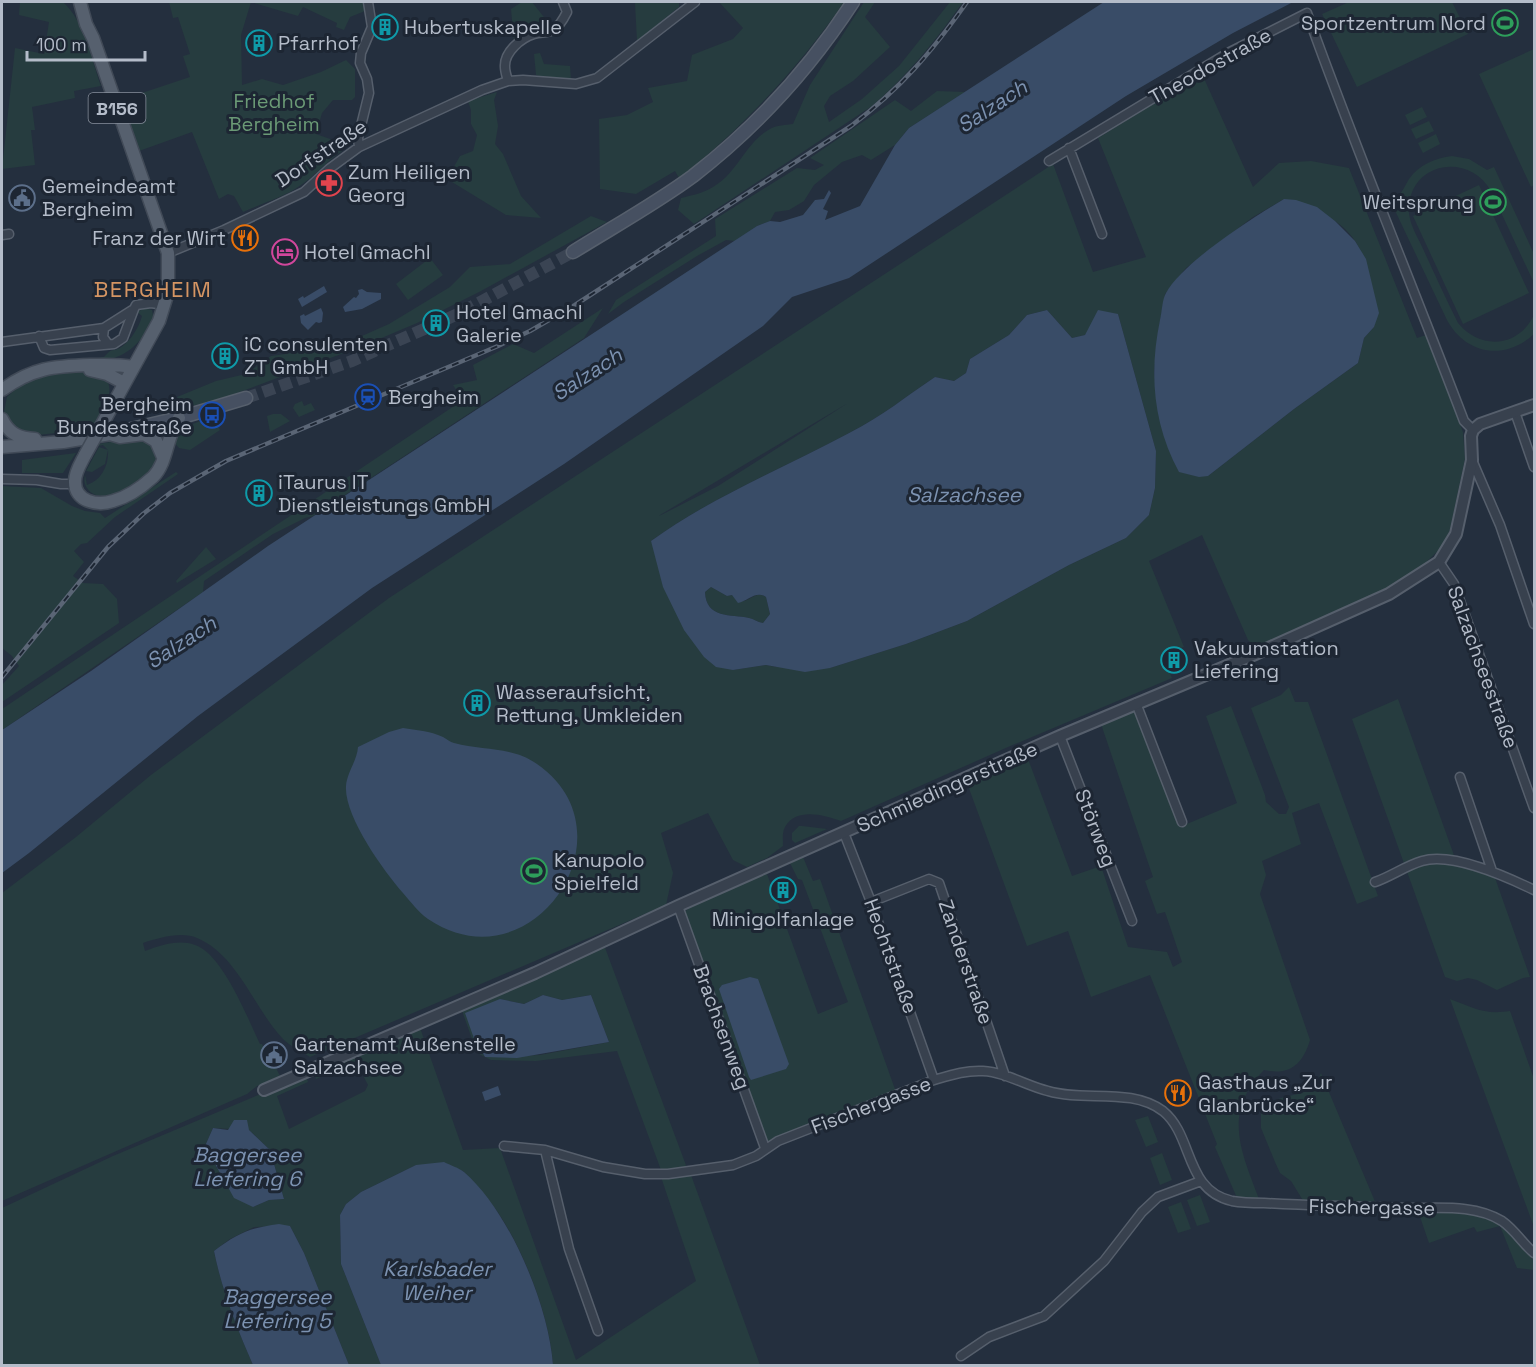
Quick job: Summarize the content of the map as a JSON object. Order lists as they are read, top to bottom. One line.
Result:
{"streets":{"main road":["B156"],"street":["Theodostraße","Dorfstraße","Salzachseestraße","Schmiedingerstraße","Störweg","Hechtstraße","Zanderstraße","Brachsenweg","Fischergasse"]},"crossings":[["Theodostraße","Schmiedingerstraße"],["B156","Dorfstraße"],["Salzachseestraße","Schmiedingerstraße"],["Schmiedingerstraße","Störweg"],["Schmiedingerstraße","Hechtstraße"],["Schmiedingerstraße","Brachsenweg"],["Hechtstraße","Zanderstraße"],["Hechtstraße","Fischergasse"],["Zanderstraße","Fischergasse"],["Brachsenweg","Fischergasse"]],"districts":["BERGHEIM"],"water":["Salzach","Salzachsee","Baggersee Liefering 6","Karlsbader Weiher","Baggersee Liefering 5"],"parks":["Friedhof Bergheim"],"places":{"sports":["Sportzentrum Nord","Weitsprung","Kanupolo Spielfeld"],"building":["Hubertuskapelle","Pfarrhof","Hotel Gmachl Galerie","iC consulenten ZT GmbH","iTaurus IT Dienstleistungs GmbH","Vakuumstation Liefering","Wasseraufsicht, Rettung, Umkleiden","Minigolfanlage"],"pharmacy":["Zum Heiligen Georg"],"public building":["Gemeindeamt Bergheim","Gartenamt Außenstelle Salzachsee"],"restaurant":["Franz der Wirt","Gasthaus „Zur Glanbrücke“"],"hotel":["Hotel Gmachl"],"station":["Bergheim"],"bus stop":["Bergheim Bundesstraße"]},"scale_bar":"100 m"}
